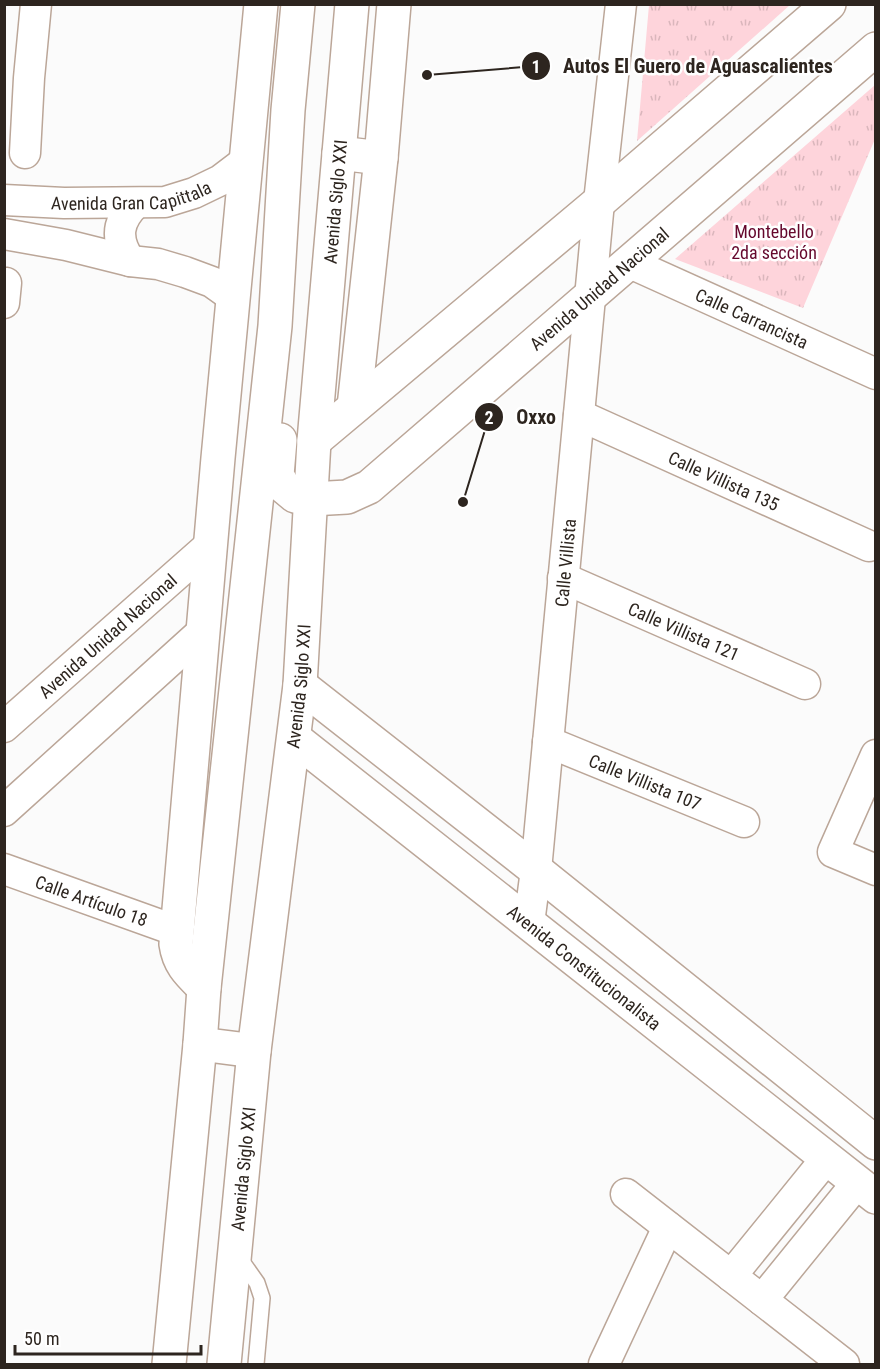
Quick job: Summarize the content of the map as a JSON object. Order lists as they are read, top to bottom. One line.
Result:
{"streets":{"main road":["Avenida Siglo XXI","Avenida Unidad Nacional","Avenida Constitucionalista"],"street":["Avenida Gran Capittala","Calle Carrancista","Calle Villista 135","Calle Villista","Calle Villista 121","Calle Villista 107","Calle Artículo 18"]},"crossings":[["Avenida Siglo XXI","Avenida Unidad Nacional"],["Avenida Siglo XXI","Avenida Constitucionalista"],["Avenida Unidad Nacional","Calle Carrancista"],["Avenida Unidad Nacional","Calle Villista"],["Calle Villista 135","Calle Villista"],["Calle Villista","Calle Villista 121"],["Calle Villista","Calle Villista 107"],["Calle Villista","Avenida Constitucionalista"]],"parks":["Montebello 2da sección"],"places":["Autos El Guero de Aguascalientes","Oxxo"],"scale_bar":"50 m"}
